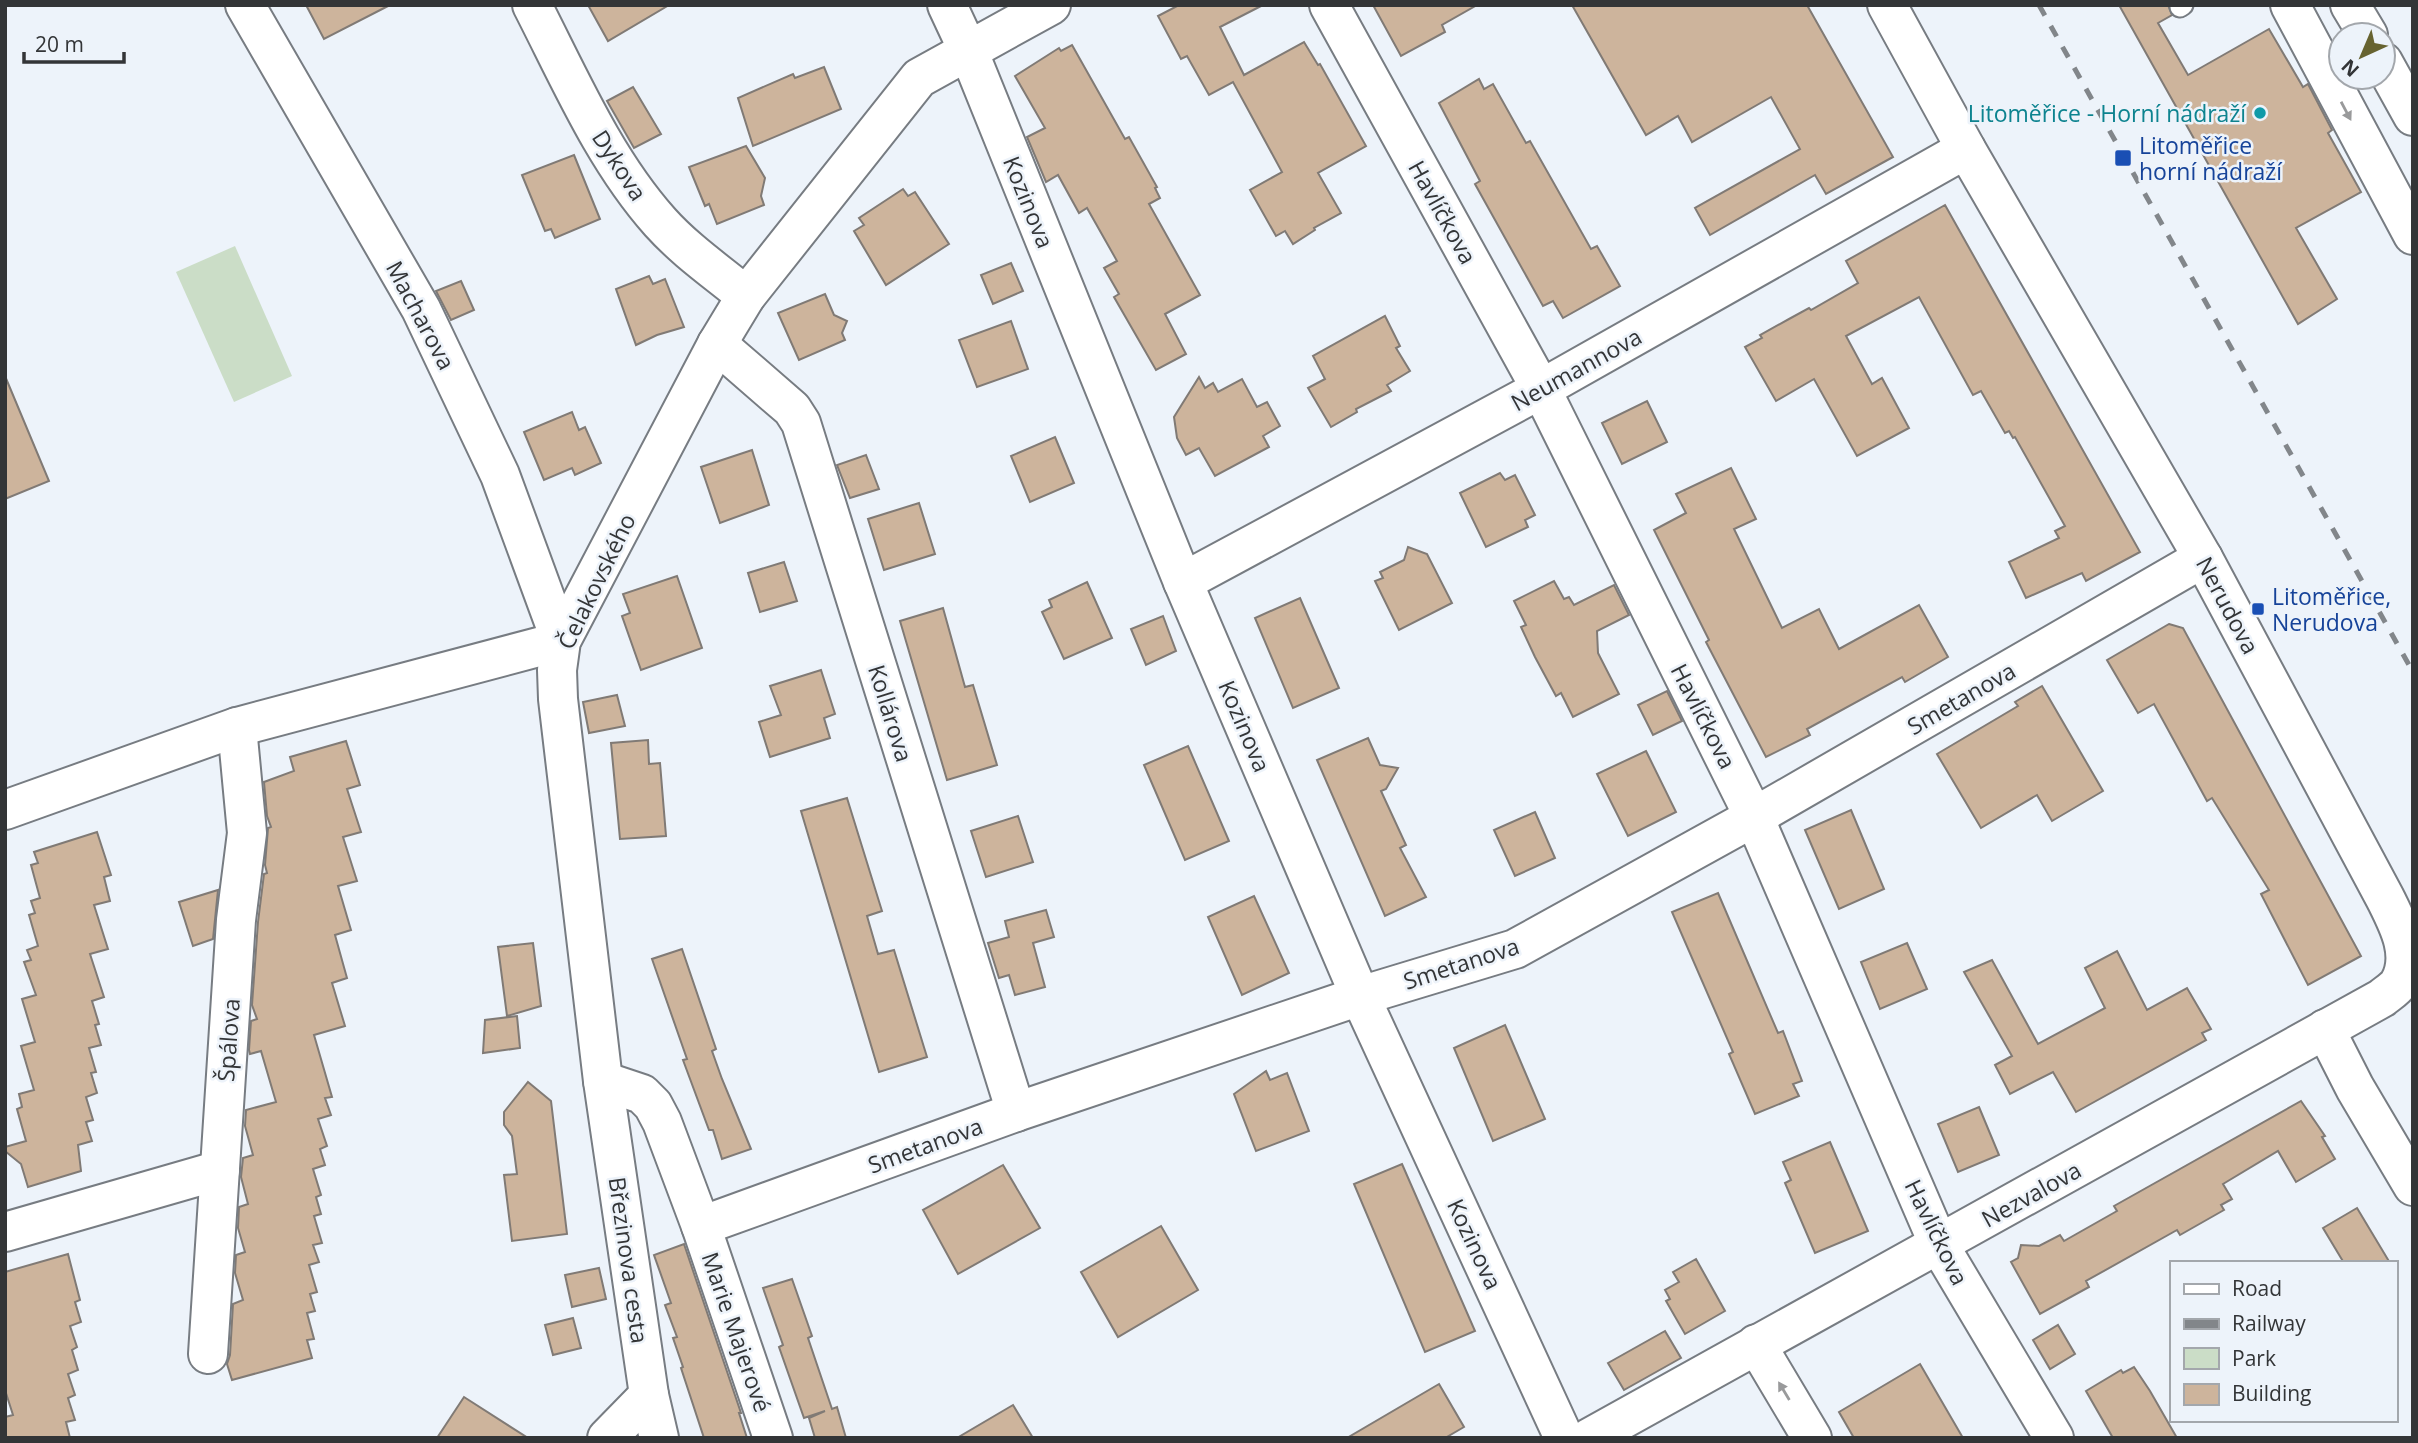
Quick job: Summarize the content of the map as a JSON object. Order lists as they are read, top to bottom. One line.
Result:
{"streets":{"street":["Dykova","Kozinova","Havlíčkova","Macharova","Neumannova","Čelakovského","Nerudova","Smetanova","Kollárova","Špálova","Nezvalova","Březinova cesta","Marie Majerové"]},"crossings":[["Dykova","Čelakovského"],["Kozinova","Neumannova"],["Kozinova","Čelakovského"],["Kozinova","Smetanova"],["Havlíčkova","Neumannova"],["Havlíčkova","Smetanova"],["Havlíčkova","Nezvalova"],["Macharova","Čelakovského"],["Neumannova","Nerudova"],["Čelakovského","Kollárova"],["Čelakovského","Březinova cesta"],["Nerudova","Smetanova"],["Nerudova","Nezvalova"],["Smetanova","Kollárova"],["Smetanova","Marie Majerové"]],"places":{"other":["Litoměřice - Horní nádraží"],"transit":["Litoměřice horní nádraží","Litoměřice, Nerudova"]},"legend":["Road","Railway","Park","Building"],"scale_bar":"20 m","north":"bottom left"}
